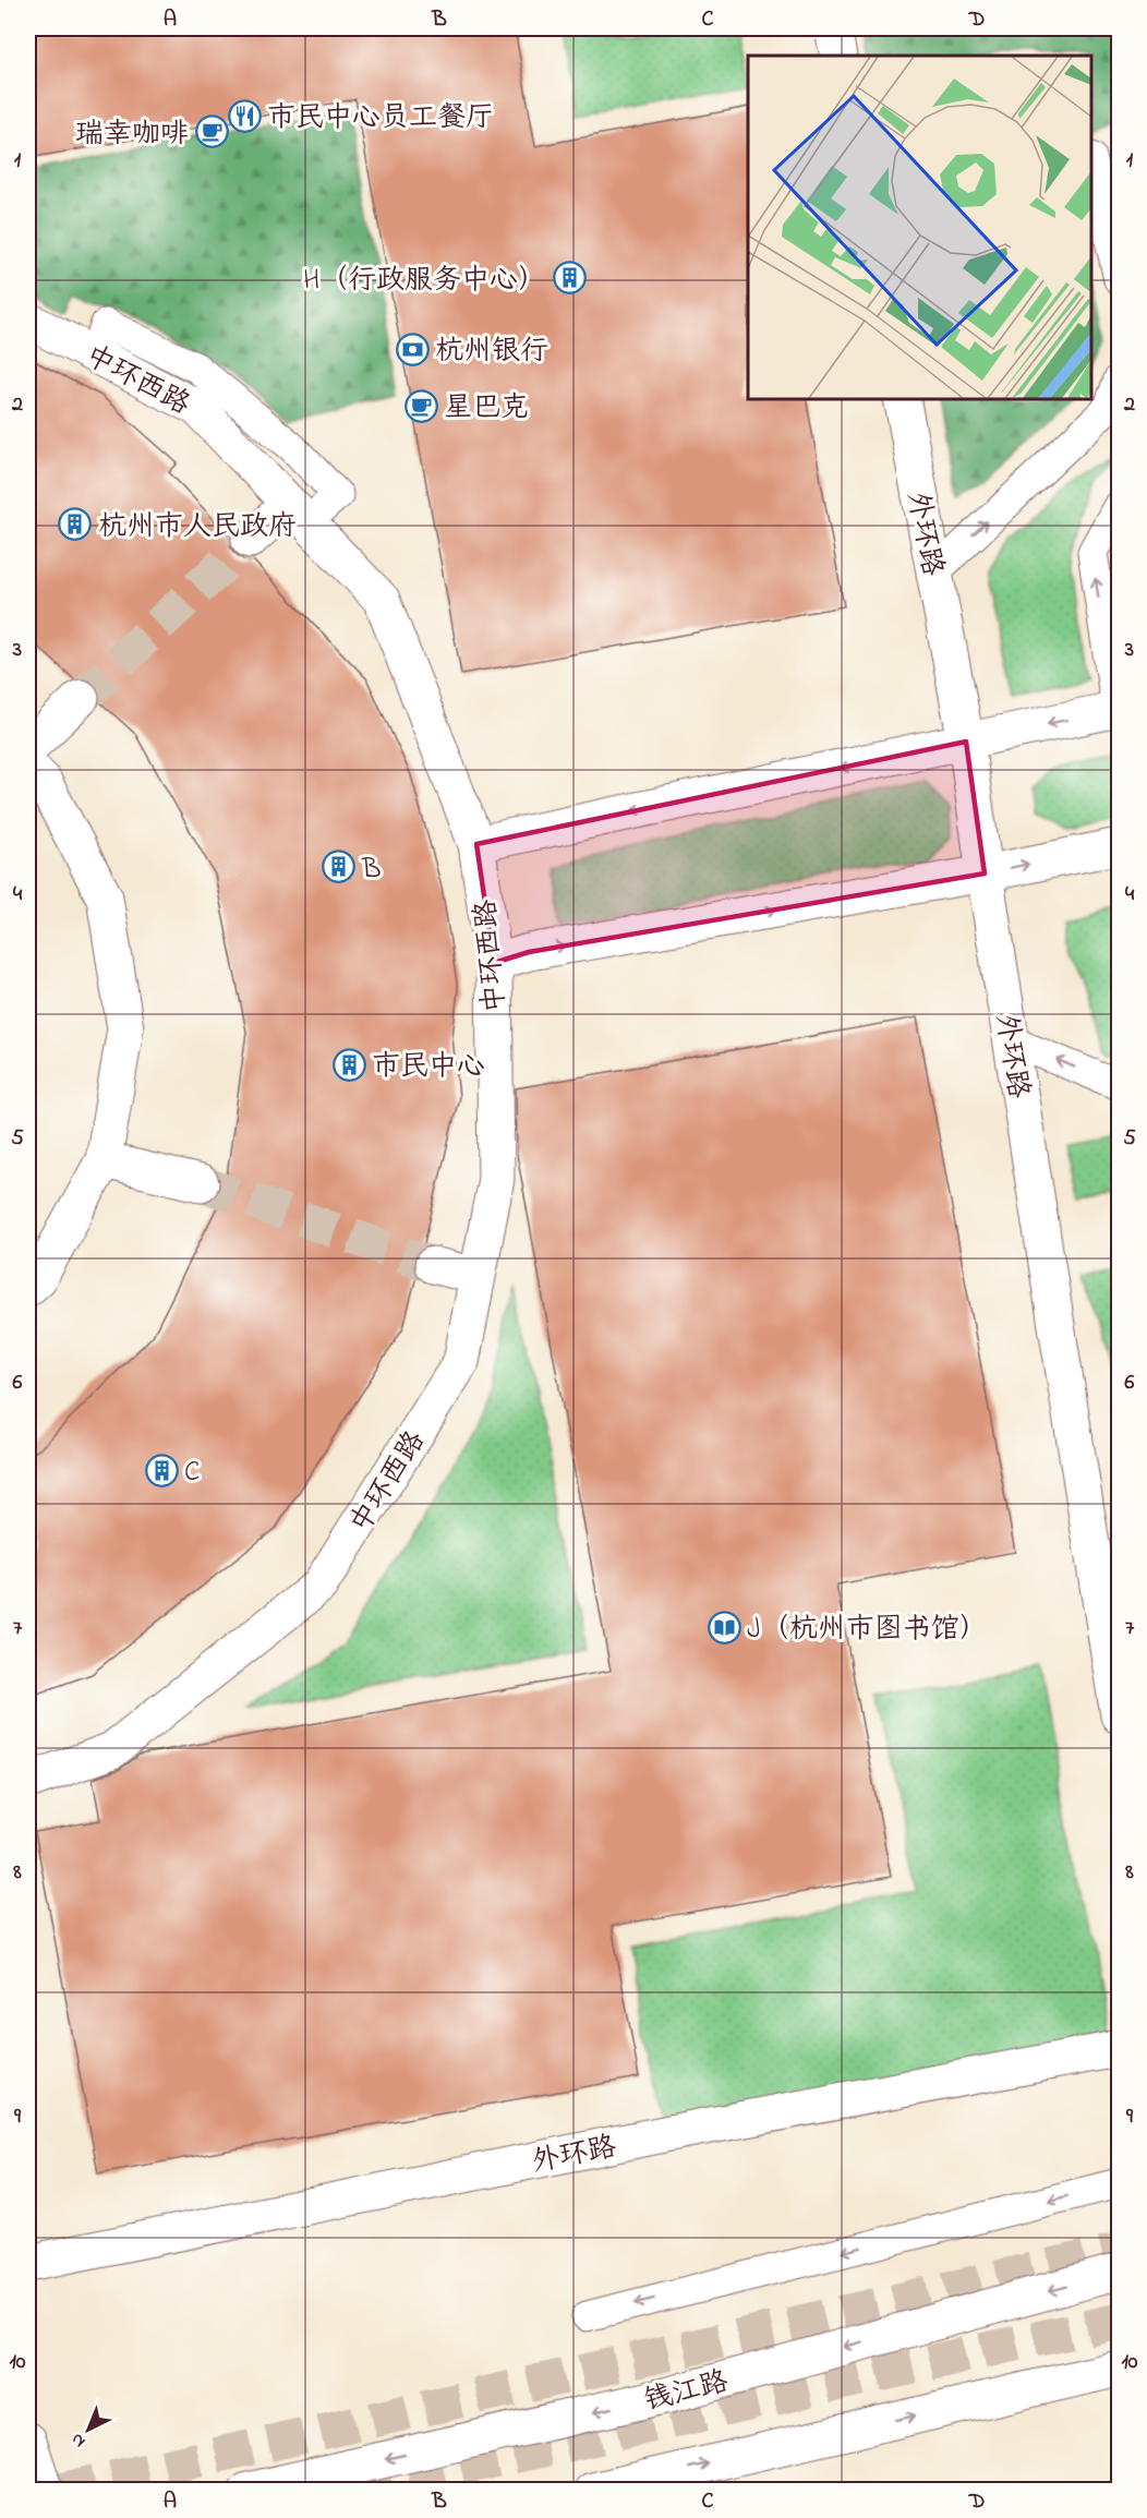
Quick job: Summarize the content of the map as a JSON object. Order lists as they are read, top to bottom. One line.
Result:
{"streets":{"street":["中环西路","外环路","钱江路"]},"places":{"restaurant":["市民中心员工餐厅"],"cafe":["瑞幸咖啡","星巴克"],"building":["H（行政服务中心）","杭州市人民政府","B","市民中心","C"],"bank":["杭州银行"],"library":["J（杭州市图书馆）"]},"north":"bottom left","grid":{"columns":["A","B","C","D"],"rows":["1","2","3","4","5","6","7","8","9","10"]}}
